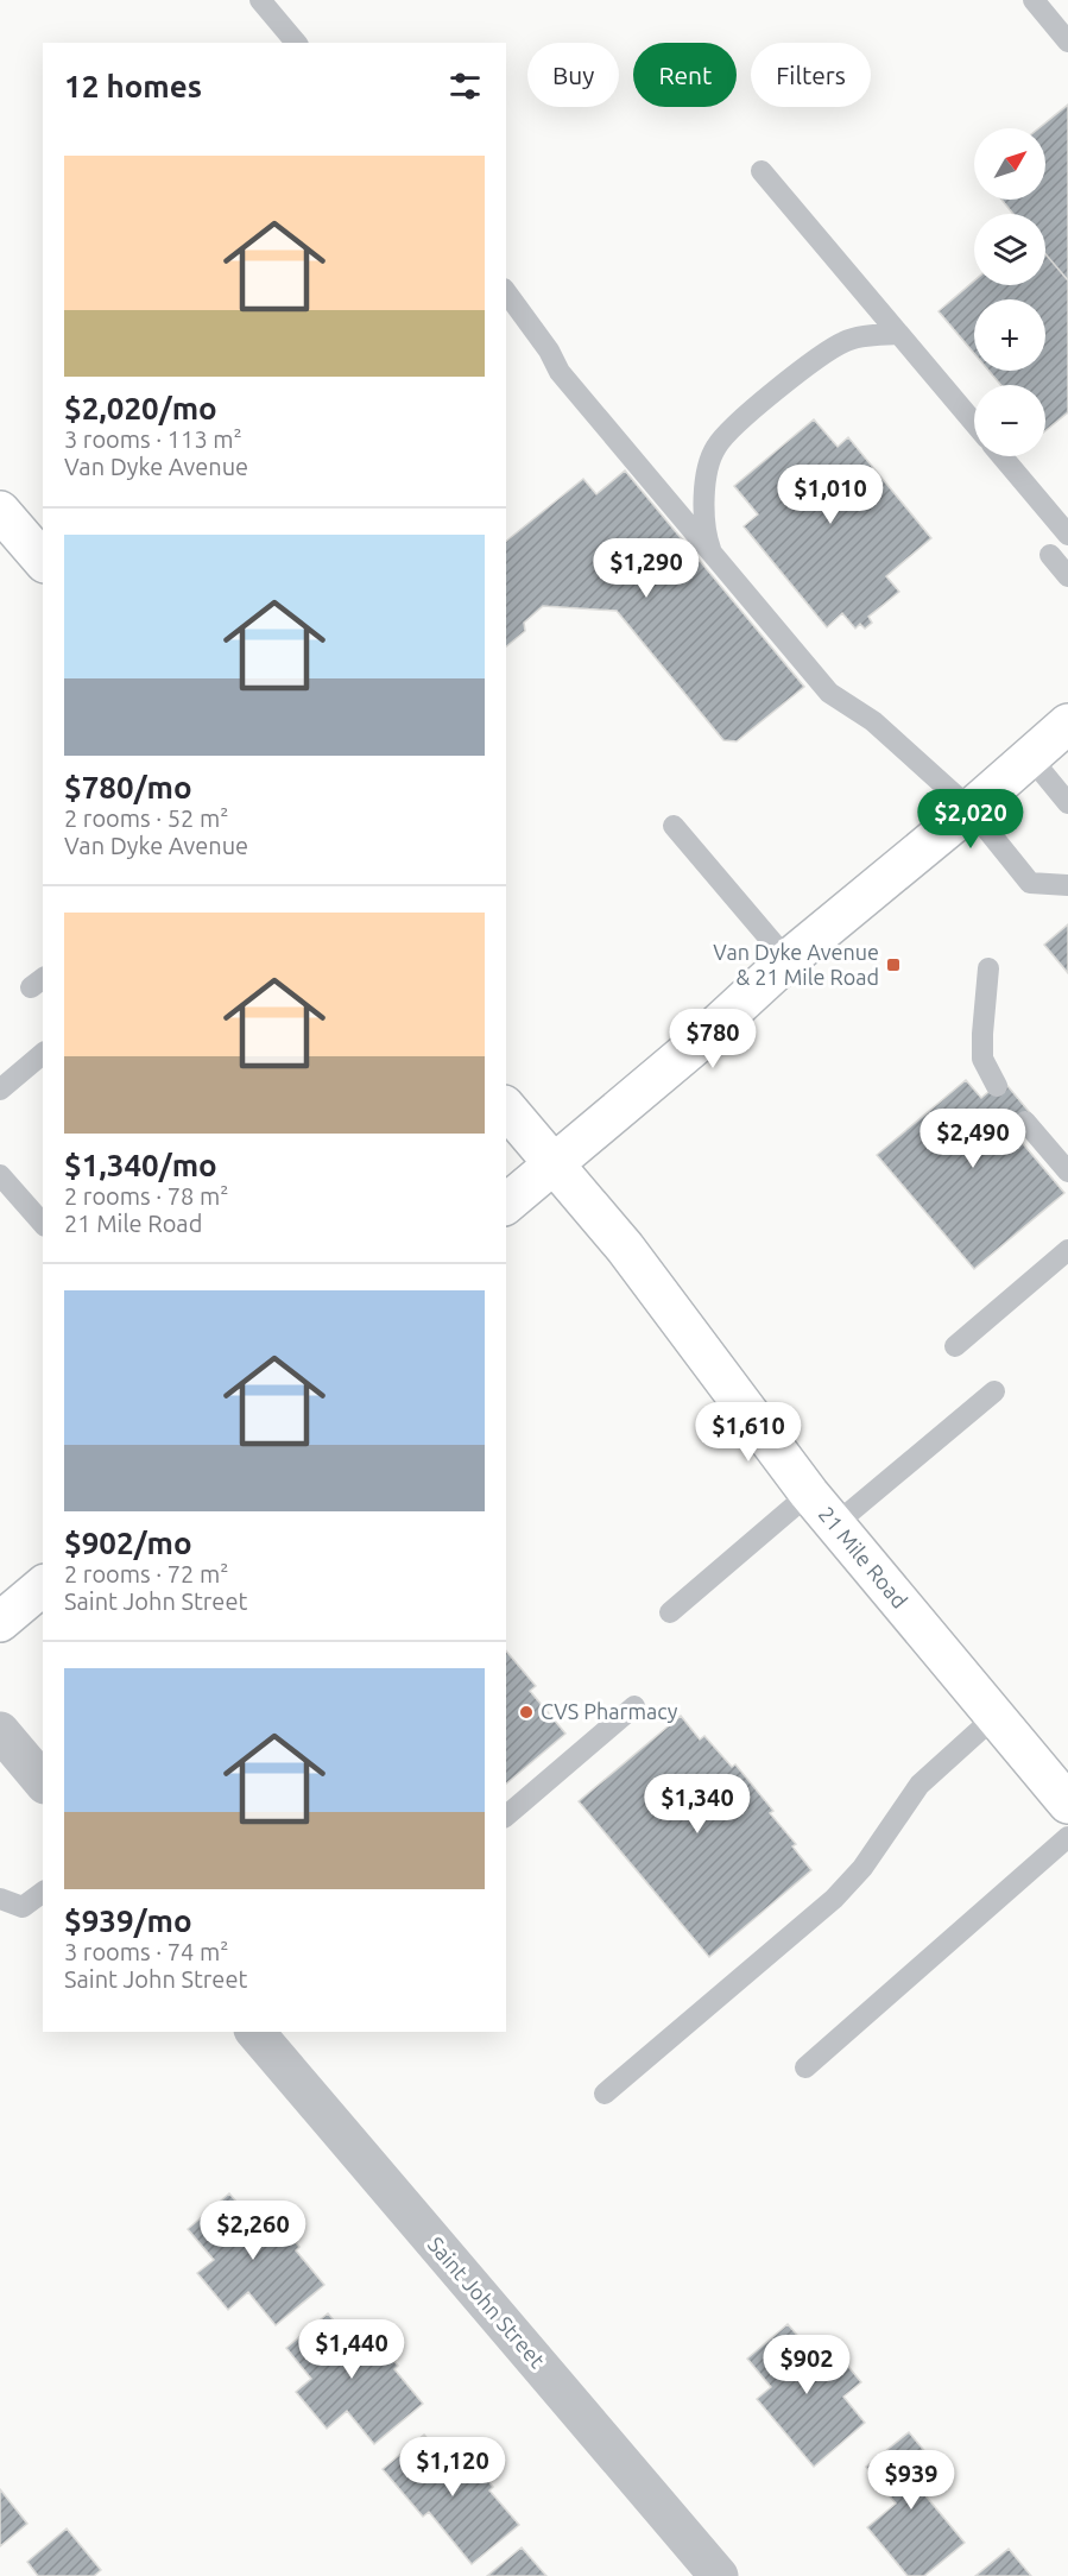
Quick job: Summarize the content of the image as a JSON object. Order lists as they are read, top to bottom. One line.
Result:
{"streets":{"street":["21 Mile Road","Saint John Street"]},"places":{"transit":["Van Dyke Avenue & 21 Mile Road"],"other":["CVS Pharmacy"]},"north":"top right","page":{"chip":["Buy","Rent","Filters"],"heading":"12 homes","map_buttons":["+","−"],"list":[{"name":"$2,020/mo","note":"3 rooms · 113 m² · Van Dyke Avenue"},{"name":"$780/mo","note":"2 rooms · 52 m² · Van Dyke Avenue"},{"name":"$1,340/mo","note":"2 rooms · 78 m² · 21 Mile Road"},{"name":"$902/mo","note":"2 rooms · 72 m² · Saint John Street"},{"name":"$939/mo","note":"3 rooms · 74 m² · Saint John Street"}],"price":["$1,010","$1,290","$2,020","$780","$2,490","$1,610","$1,340","$2,260","$1,440","$902","$1,120","$939"]}}
